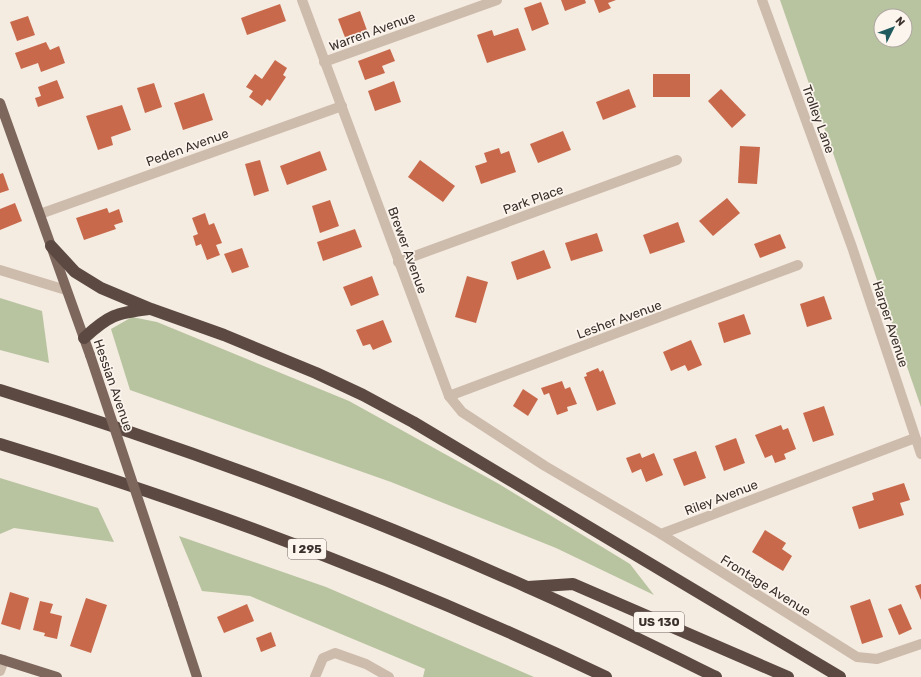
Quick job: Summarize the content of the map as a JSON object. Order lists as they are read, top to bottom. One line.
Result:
{"streets":{"highway":["I 295","US 130"],"main road":["Hessian Avenue"],"street":["Warren Avenue","Trolley Lane","Peden Avenue","Park Place","Brewer Avenue","Lesher Avenue","Harper Avenue","Riley Avenue","Frontage Avenue"]},"crossings":[["Warren Avenue","Brewer Avenue"],["Trolley Lane","Harper Avenue"],["Peden Avenue","Brewer Avenue"],["Peden Avenue","Hessian Avenue"],["Park Place","Brewer Avenue"],["Brewer Avenue","Lesher Avenue"],["Brewer Avenue","Riley Avenue"],["Brewer Avenue","Frontage Avenue"],["Harper Avenue","Riley Avenue"],["Riley Avenue","Frontage Avenue"]],"north":"top right"}
